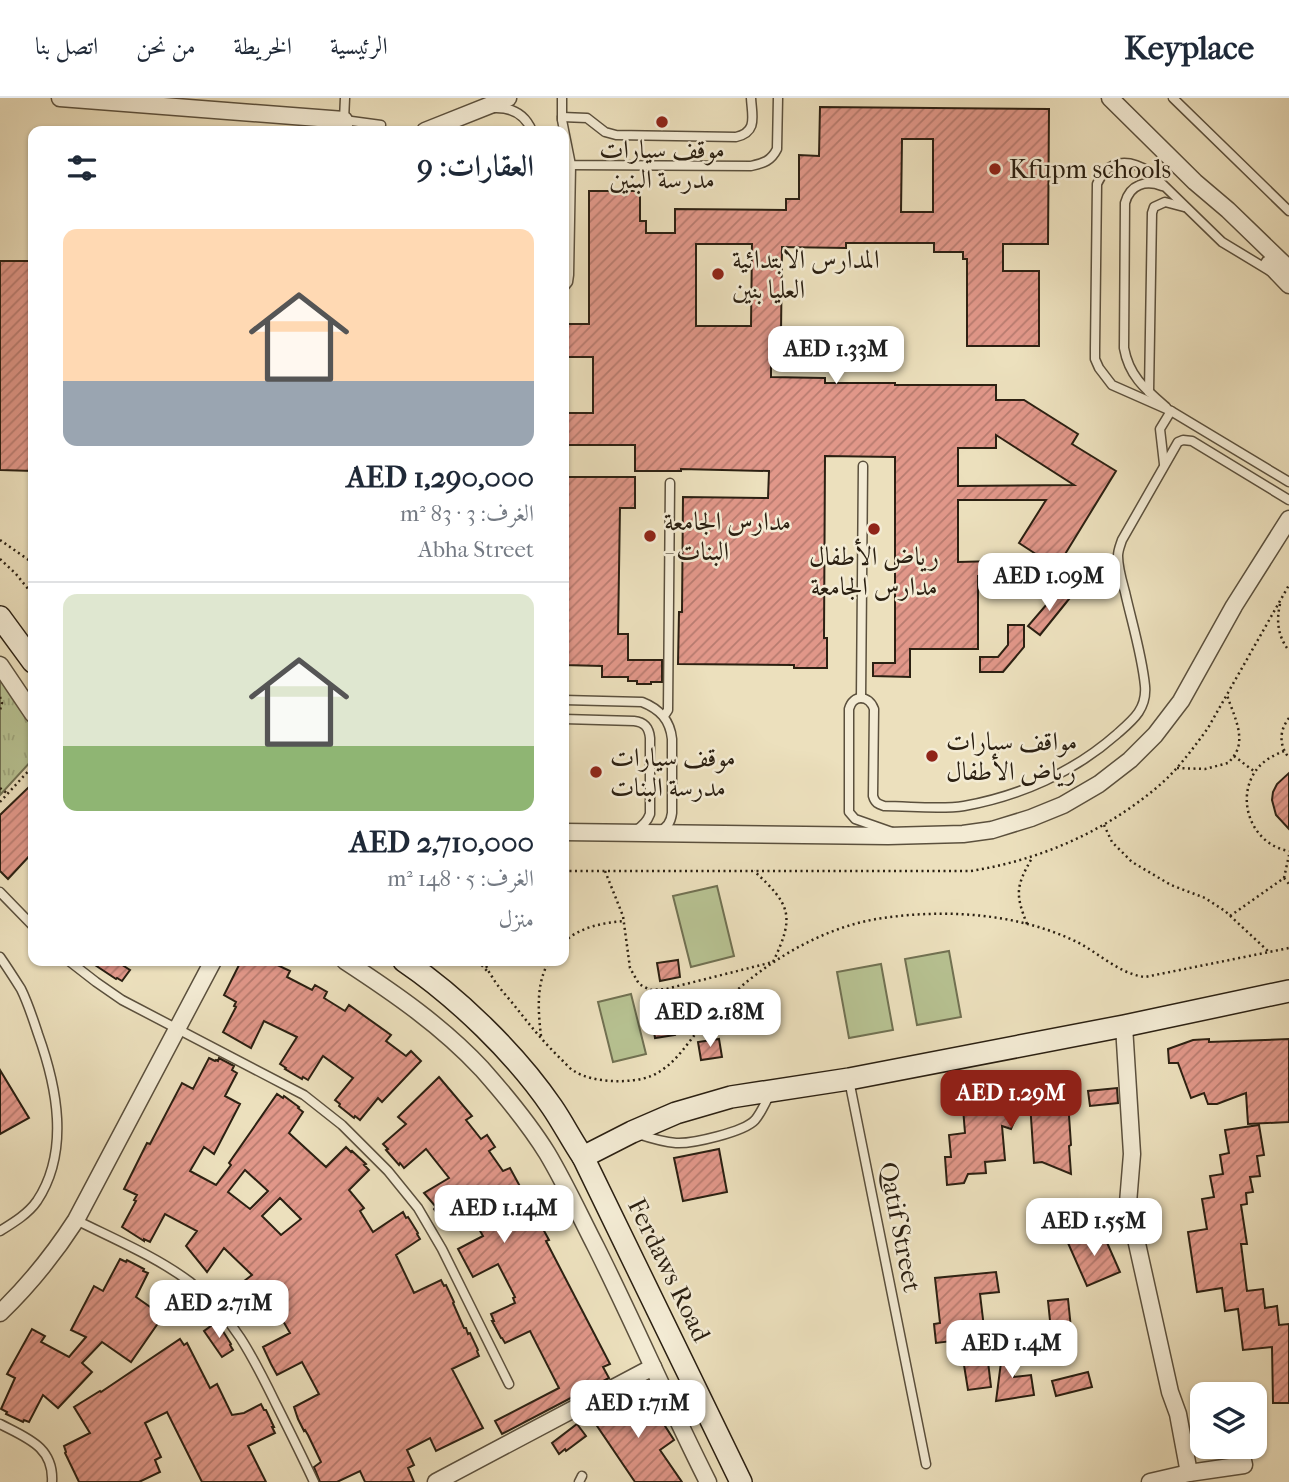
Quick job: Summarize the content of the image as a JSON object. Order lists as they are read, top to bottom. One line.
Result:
{"streets":{"street":["Ferdaws Road"],"lane":["Qatif Street"]},"places":["موقف سيارات مدرسة البنين","Kfupm schools","المدارس الابتدائية العليا بنين","رياض الأطفال مدارس الجامعة","مدارس الجامعة - البنات","مواقف سيارات رياض الأطفال","موقف سيارات مدرسة البنات"],"page":{"header":"Keyplace","nav":["الرئيسية","الخريطة","من نحن","اتصل بنا"],"heading":"العقارات: 9","list":[{"name":"AED 1,290,000","note":"الغرف: 3 · 83 m² · Abha Street"},{"name":"AED 2,710,000","note":"الغرف: 5 · 148 m² · منزل"}],"price":["AED 1.33M","AED 1.09M","AED 2.18M","AED 1.29M","AED 1.14M","AED 1.55M","AED 2.71M","AED 1.4M","AED 1.71M"]}}
